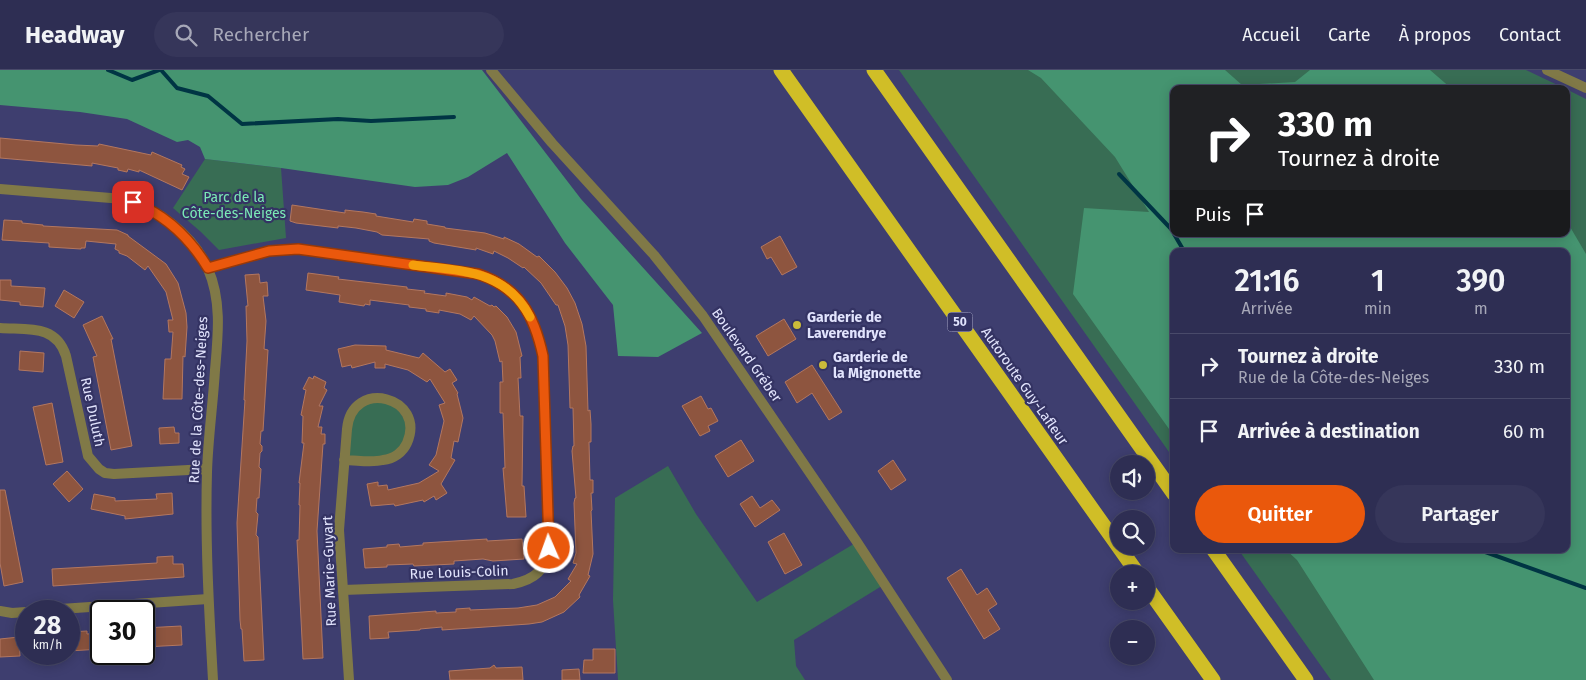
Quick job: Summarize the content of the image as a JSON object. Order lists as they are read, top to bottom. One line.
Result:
{"streets":{"highway":["50","Autoroute Guy-Lafleur"],"street":["Boulevard Gréber","Rue de la Côte-des-Neiges","Rue Duluth","Rue Marie-Guyart","Rue Louis-Colin"]},"crossings":[["Rue de la Côte-des-Neiges","Rue Duluth"],["Rue de la Côte-des-Neiges","Rue Louis-Colin"],["Rue Marie-Guyart","Rue Louis-Colin"]],"parks":["Parc de la Côte-des-Neiges"],"places":["Garderie de Laverendrye","Garderie de la Mignonette"],"page":{"header":"Headway","search":"Rechercher","nav":["Accueil","Carte","À propos","Contact"],"turn":["330 m","Tournez à droite"],"then":"Puis","eta":["21:16","Arrivée","1","min","390","m"],"list":[{"name":"Tournez à droite","note":"Rue de la Côte-des-Neiges","value":"330 m"},{"name":"Arrivée à destination","value":"60 m"}],"map_buttons":["+","−"],"buttons":["Quitter","Partager"],"speed":"28 km/h","limit":"30"}}
